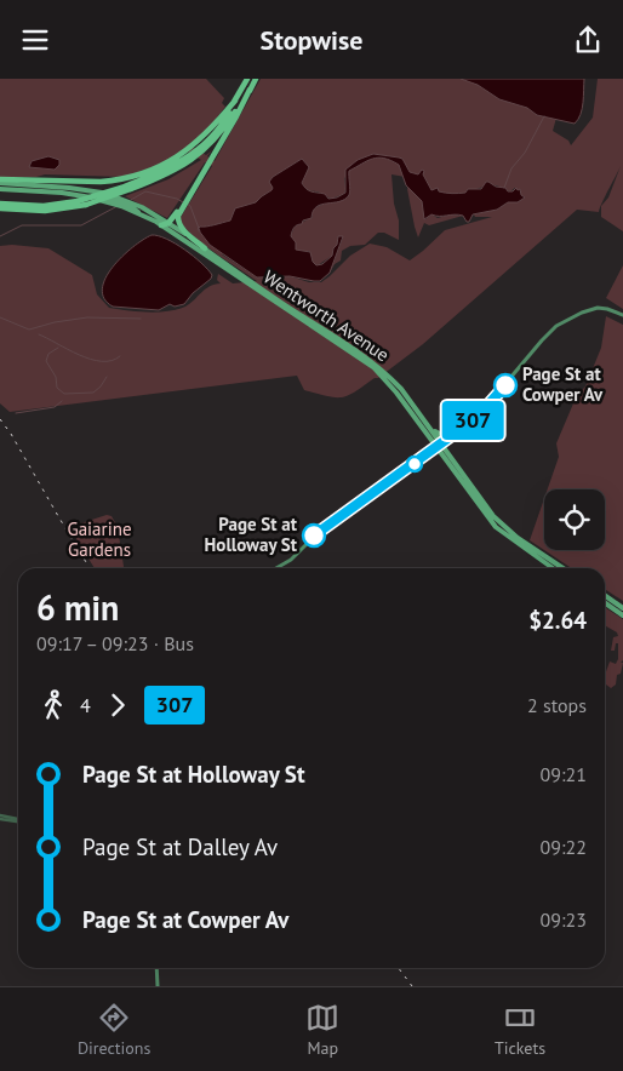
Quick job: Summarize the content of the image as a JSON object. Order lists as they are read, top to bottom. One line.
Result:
{"streets":{"main road":["Wentworth Avenue"]},"parks":["Gaiarine Gardens"],"places":["Page St at Cowper Av","Page St at Holloway St"],"lines":["bus line 307"],"page":{"header":"Stopwise","on_map":"307","heading":["6 min","09:17 – 09:23 · Bus","$2.64"],"legs":["4","307","2 stops"],"list":[{"name":"Page St at Holloway St","value":"09:21"},{"name":"Page St at Dalley Av","value":"09:22"},{"name":"Page St at Cowper Av","value":"09:23"}],"tabs":["Directions","Map","Tickets"]}}
